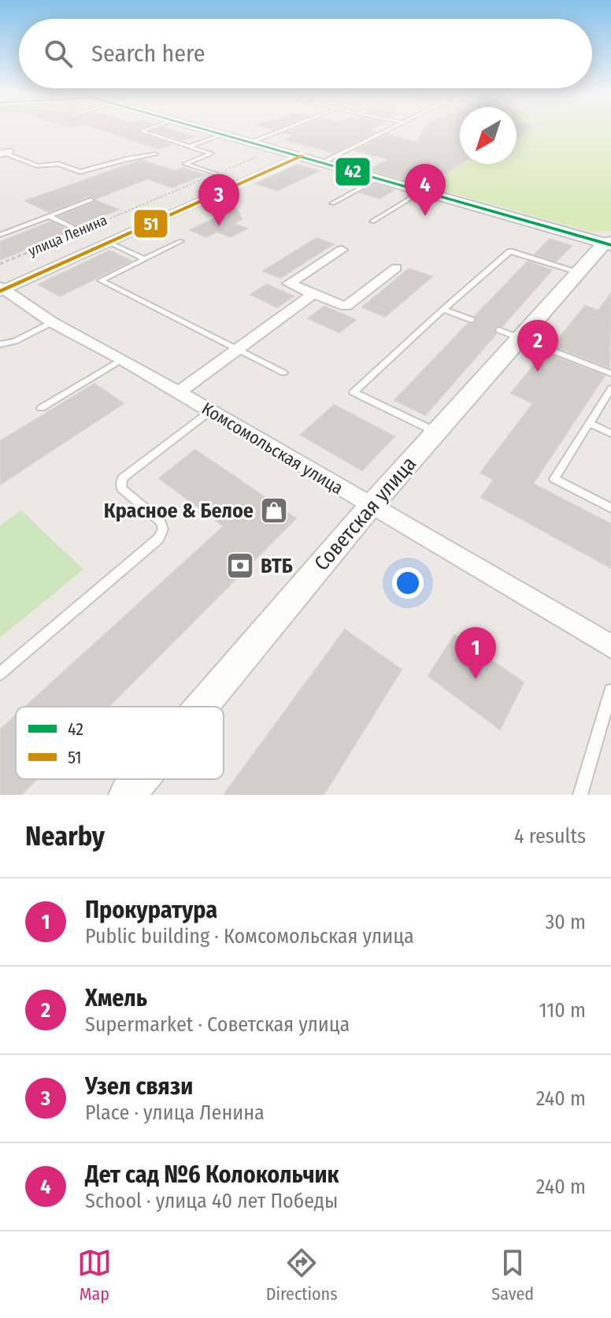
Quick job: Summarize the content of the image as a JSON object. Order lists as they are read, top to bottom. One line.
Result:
{"streets":{"street":["улица Ленина","Комсомольская улица","Советская улица"]},"crossings":[["улица Ленина","Комсомольская улица"],["Комсомольская улица","Советская улица"]],"places":{"shop":["Красное & Белое"],"bank":["ВТБ"]},"lines":["transit line 42","transit line 51"],"legend":["42","51"],"north":"bottom left","page":{"search":"Search here","pins":["4","3","2","1"],"heading":["Nearby","4 results"],"list":[{"mark":"1","name":"Прокуратура","note":"Public building · Комсомольская улица","value":"30 m"},{"mark":"2","name":"Хмель","note":"Supermarket · Советская улица","value":"110 m"},{"mark":"3","name":"Узел связи","note":"Place · улица Ленина","value":"240 m"},{"mark":"4","name":"Дет сад №6 Колокольчик","note":"School · улица 40 лет Победы","value":"240 m"}],"nav":["Map","Directions","Saved"]}}
